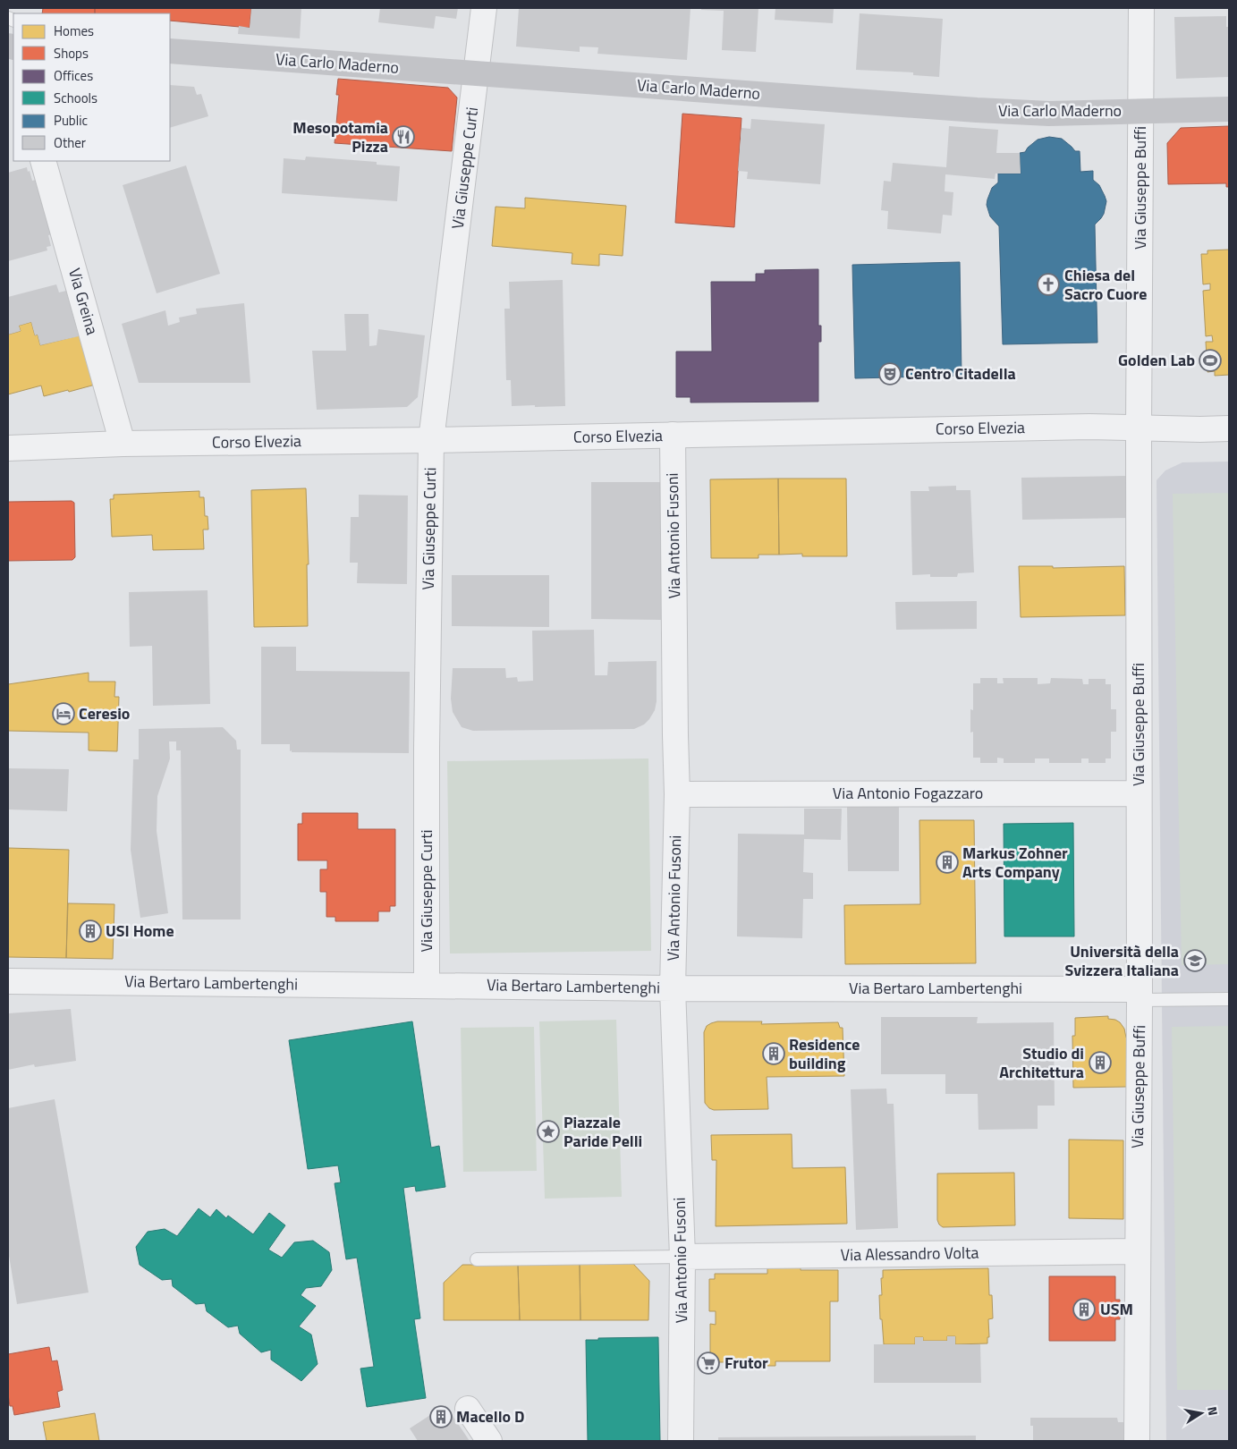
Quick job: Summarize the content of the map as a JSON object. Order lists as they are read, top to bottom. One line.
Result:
{"streets":{"main road":["Via Carlo Maderno"],"street":["Via Giuseppe Curti","Via Giuseppe Buffi","Via Greina","Corso Elvezia","Via Antonio Fusoni","Via Antonio Fogazzaro","Via Bertaro Lambertenghi","Via Alessandro Volta"]},"crossings":[["Via Carlo Maderno","Via Giuseppe Curti"],["Via Carlo Maderno","Via Giuseppe Buffi"],["Via Giuseppe Curti","Corso Elvezia"],["Via Giuseppe Curti","Via Bertaro Lambertenghi"],["Via Giuseppe Buffi","Corso Elvezia"],["Via Giuseppe Buffi","Via Antonio Fogazzaro"],["Via Giuseppe Buffi","Via Bertaro Lambertenghi"],["Via Giuseppe Buffi","Via Alessandro Volta"],["Via Greina","Corso Elvezia"],["Corso Elvezia","Via Antonio Fusoni"],["Via Antonio Fusoni","Via Antonio Fogazzaro"],["Via Antonio Fusoni","Via Bertaro Lambertenghi"],["Via Antonio Fusoni","Via Alessandro Volta"]],"places":{"restaurant":["Mesopotamia Pizza"],"church":["Chiesa del Sacro Cuore"],"sports":["Golden Lab"],"theatre":["Centro Citadella"],"hotel":["Ceresio"],"building":["Markus Zohner Arts Company","USI Home","Residence building","Studio di Architettura","USM","Macello D"],"school or university":["Università della Svizzera Italiana"],"place":["Piazzale Paride Pelli"],"supermarket":["Frutor"]},"legend":["Homes","Shops","Offices","Schools","Public","Other"],"north":"right"}
